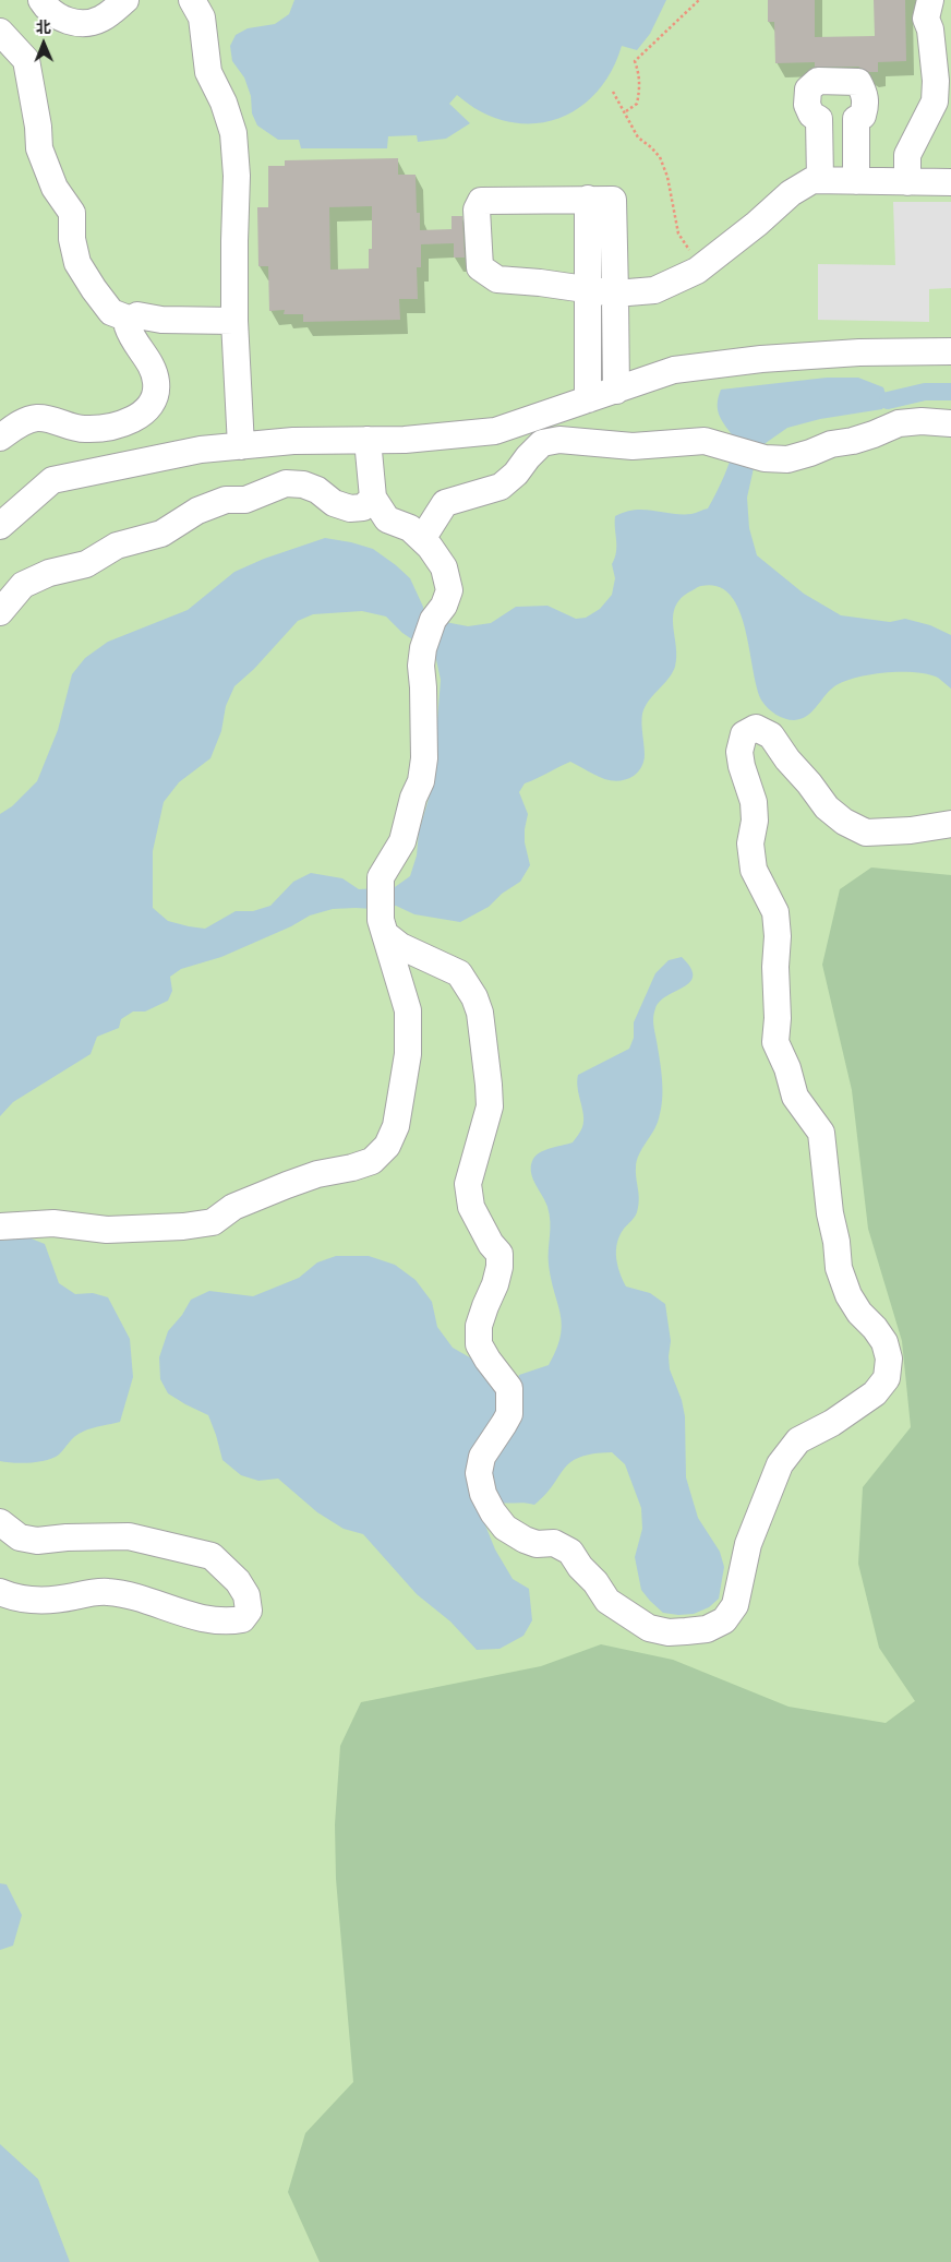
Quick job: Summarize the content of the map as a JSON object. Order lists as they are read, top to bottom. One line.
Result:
{"north":"top"}
